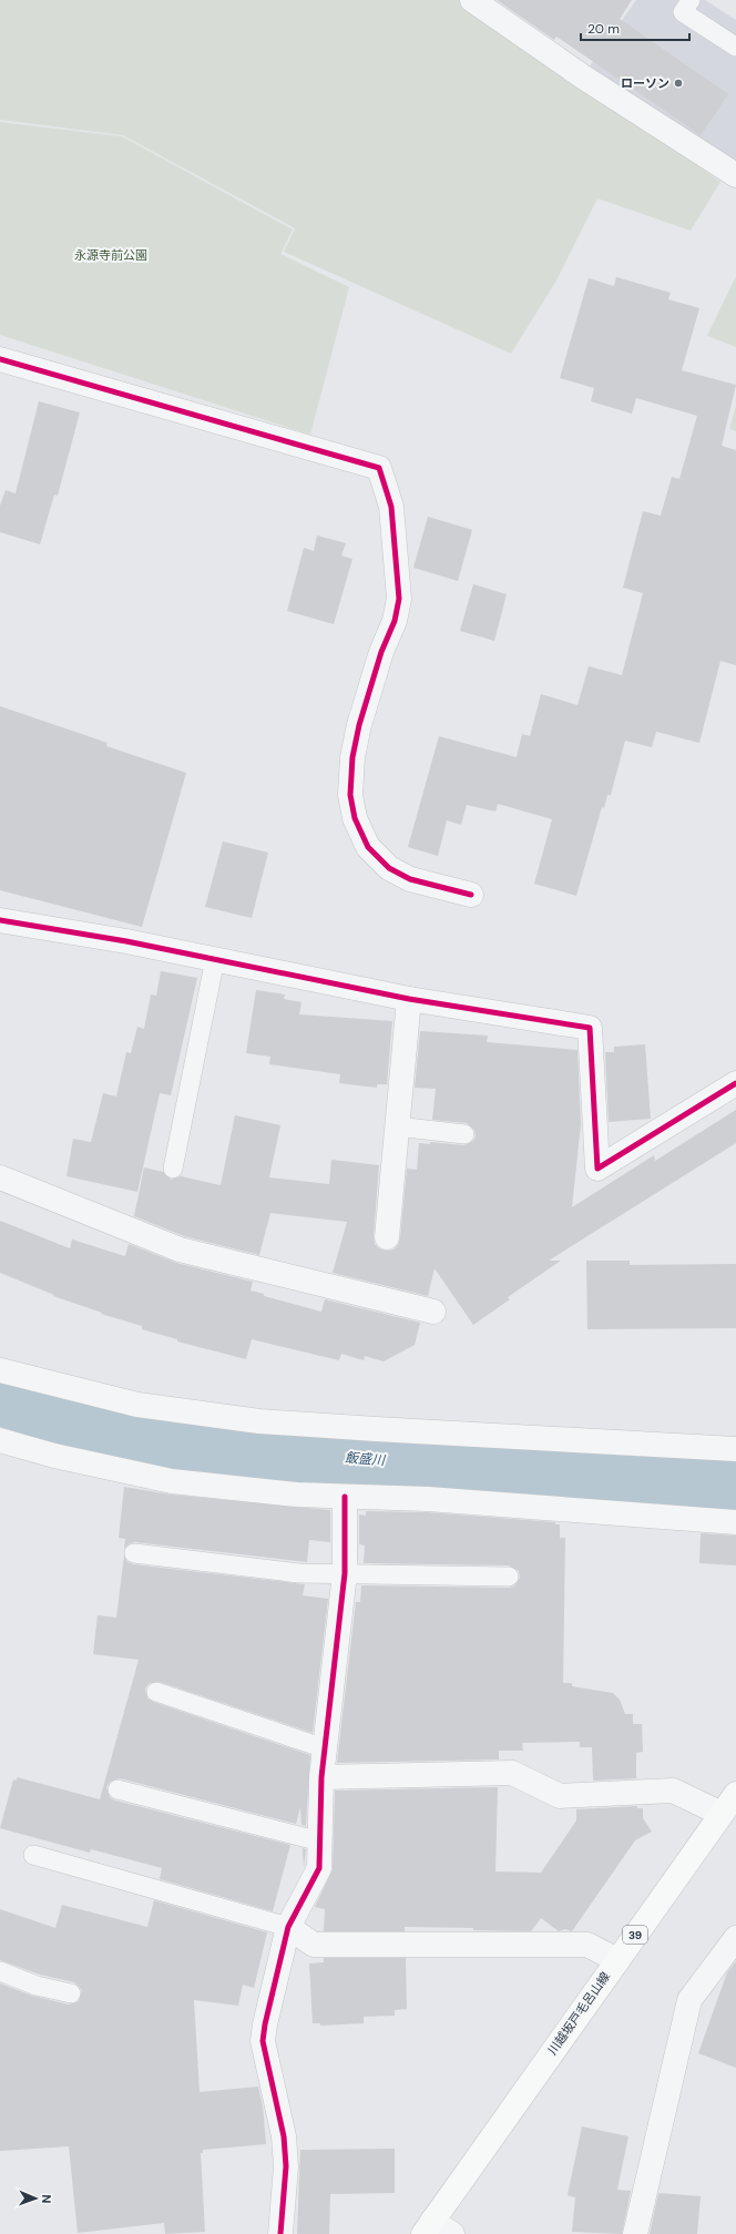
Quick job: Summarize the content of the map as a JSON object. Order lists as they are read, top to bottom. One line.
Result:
{"streets":{"main road":["39","川越坂戸毛呂山線"]},"water":["飯盛川"],"parks":["永源寺前公園"],"places":["ローソン"],"scale_bar":"20 m","north":"right"}
